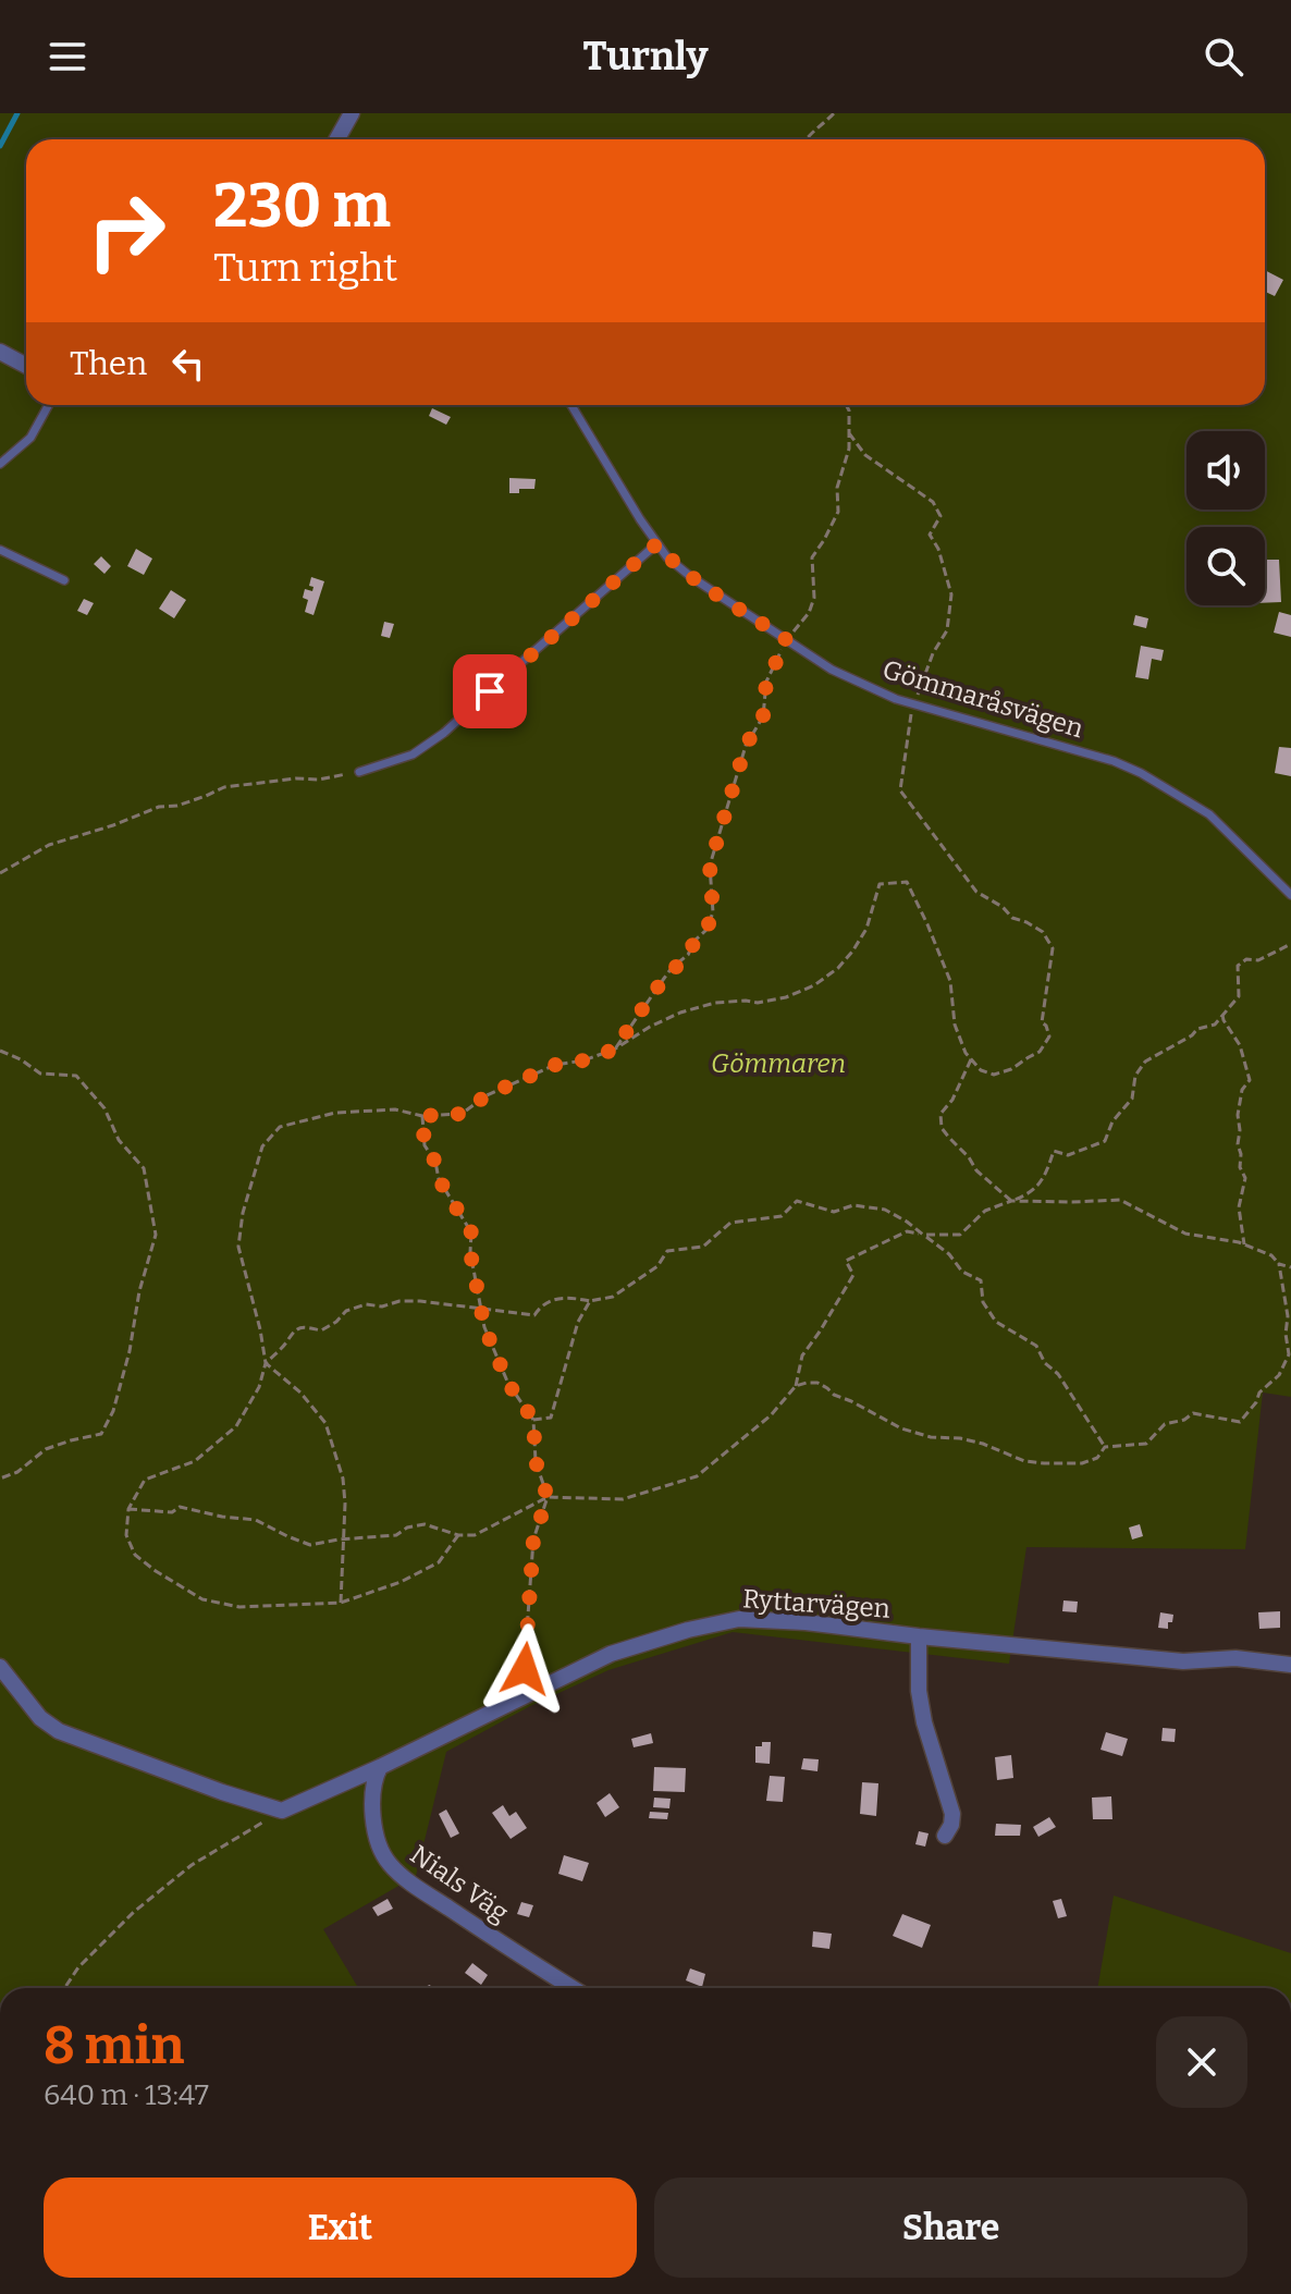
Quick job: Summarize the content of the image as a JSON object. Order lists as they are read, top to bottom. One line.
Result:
{"streets":{"street":["Ryttarvägen","Nials Väg"],"lane":["Gömmaråsvägen"]},"crossings":[["Ryttarvägen","Nials Väg"]],"parks":["Gömmaren"],"page":{"header":"Turnly","turn":["230 m","Turn right"],"then":"Then","heading":["8 min","640 m · 13:47"],"buttons":["Exit","Share"]}}
